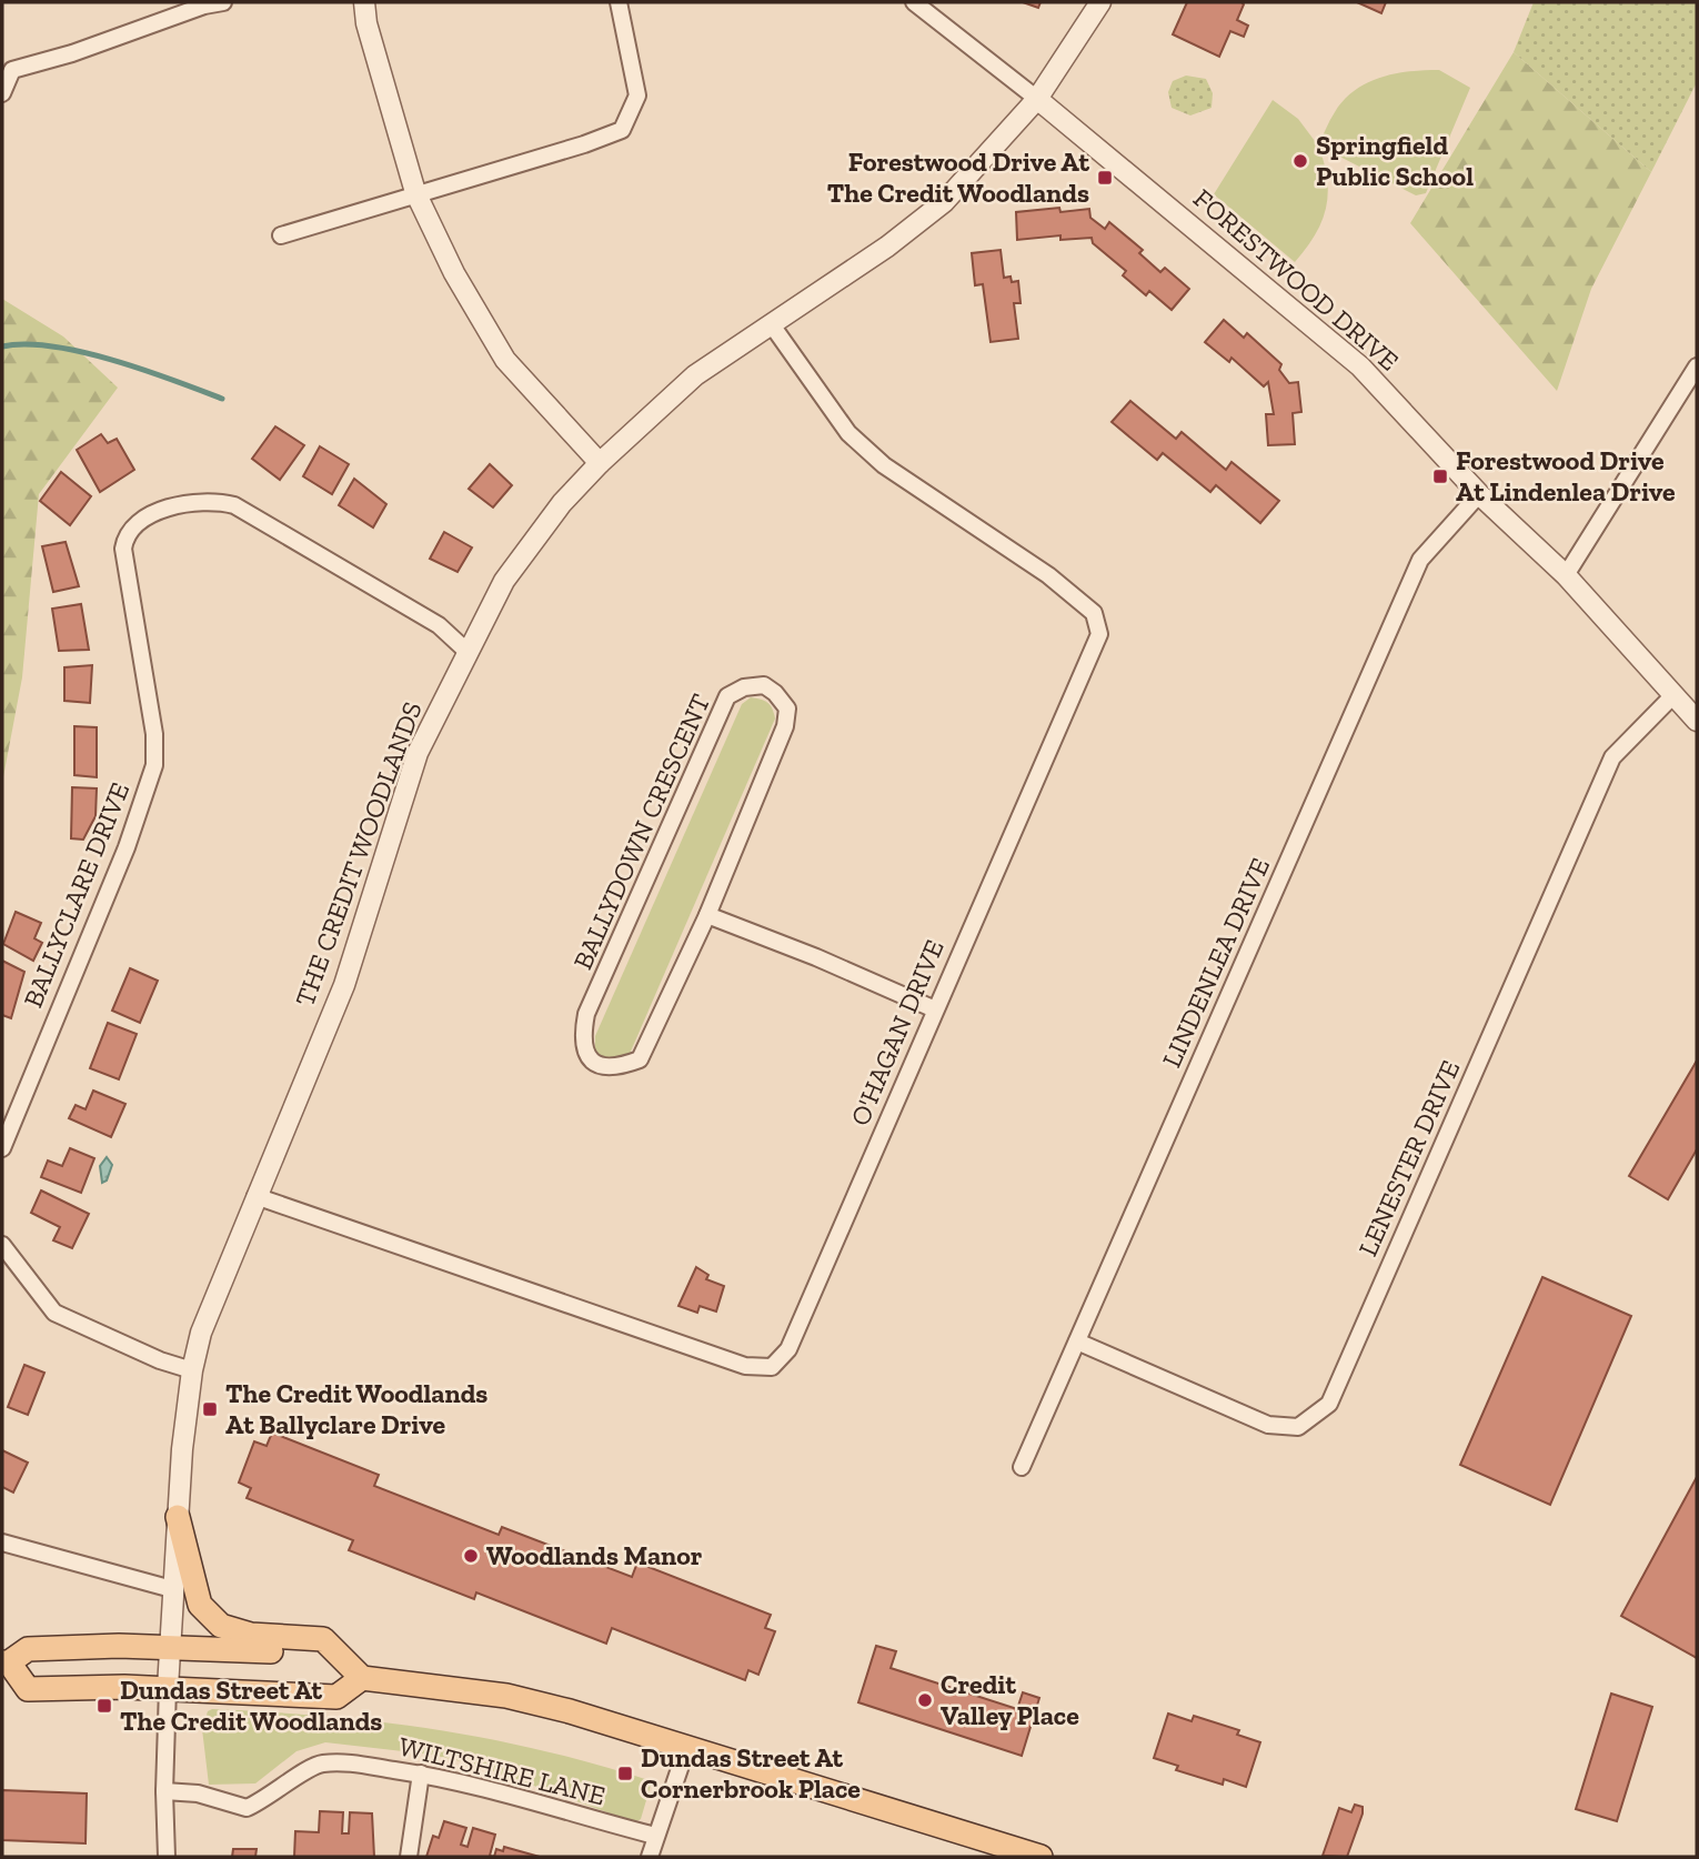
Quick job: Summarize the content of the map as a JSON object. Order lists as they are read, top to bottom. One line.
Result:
{"streets":{"street":["FORESTWOOD DRIVE","BALLYDOWN CRESCENT","THE CREDIT WOODLANDS","BALLYCLARE DRIVE","LINDENLEA DRIVE","O'HAGAN DRIVE","LENESTER DRIVE","WILTSHIRE LANE"]},"crossings":[["FORESTWOOD DRIVE","THE CREDIT WOODLANDS"],["FORESTWOOD DRIVE","LINDENLEA DRIVE"],["FORESTWOOD DRIVE","LENESTER DRIVE"],["THE CREDIT WOODLANDS","BALLYCLARE DRIVE"],["THE CREDIT WOODLANDS","O'HAGAN DRIVE"],["LINDENLEA DRIVE","LENESTER DRIVE"]],"places":{"other":["Springfield Public School","Woodlands Manor","Credit Valley Place"],"transit":["Forestwood Drive At The Credit Woodlands","Forestwood Drive At Lindenlea Drive","The Credit Woodlands At Ballyclare Drive","Dundas Street At The Credit Woodlands","Dundas Street At Cornerbrook Place"]}}
